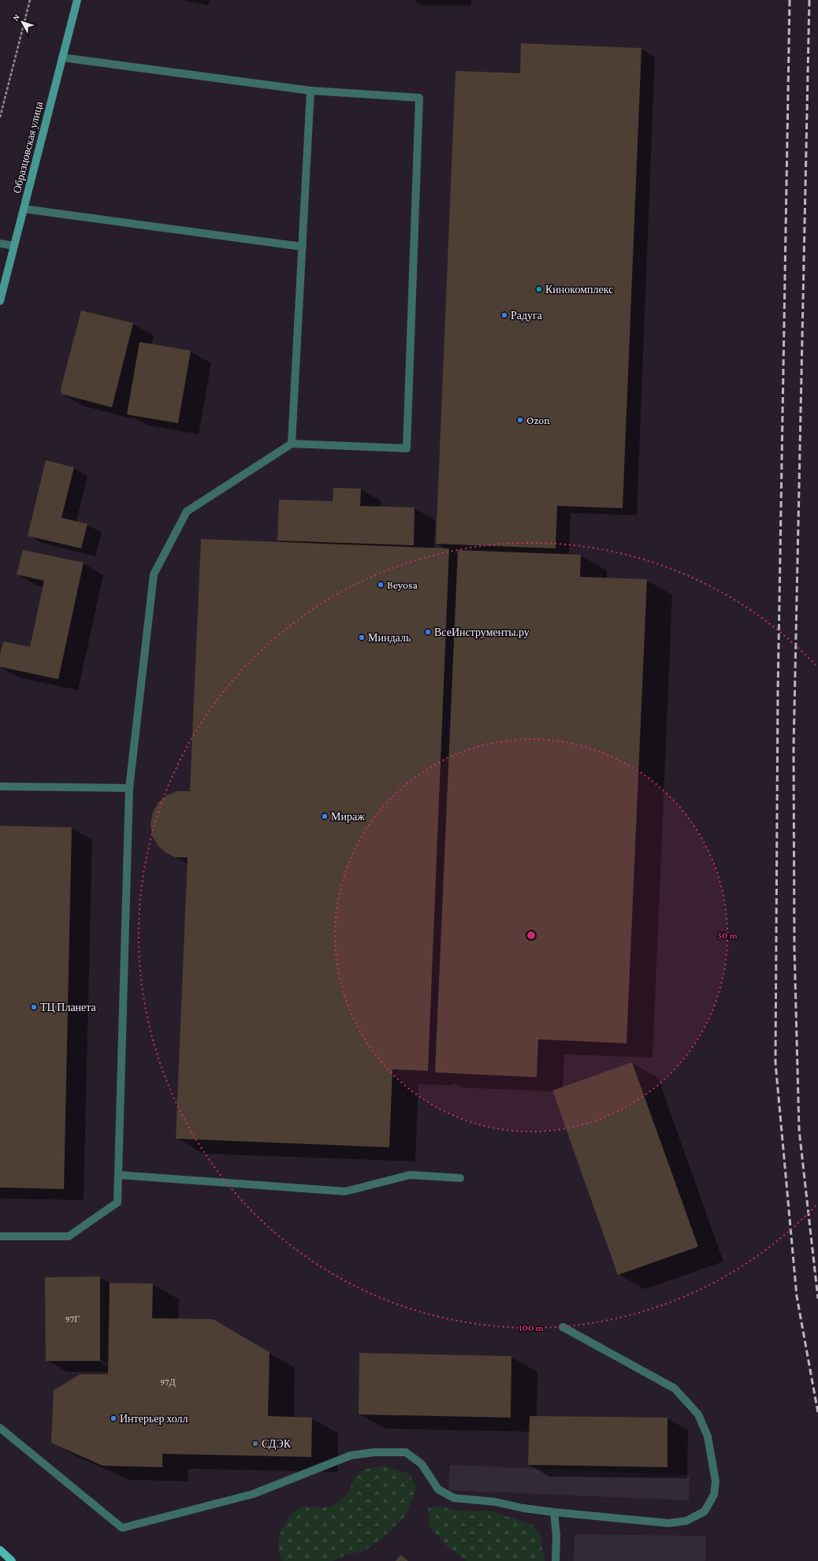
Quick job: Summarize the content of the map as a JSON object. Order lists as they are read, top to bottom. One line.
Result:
{"streets":{"main road":["Образцовская улица"]},"places":["Кинокомплекс","Радуга","Ozon","Beyosa","ВсеИнструменты.ру","Миндаль","Мираж","ТЦ Планета","Интерьер холл","СДЭК"],"house_numbers":["97Г","97Д"],"north":"top left","rings":["50 m","100 m"]}
